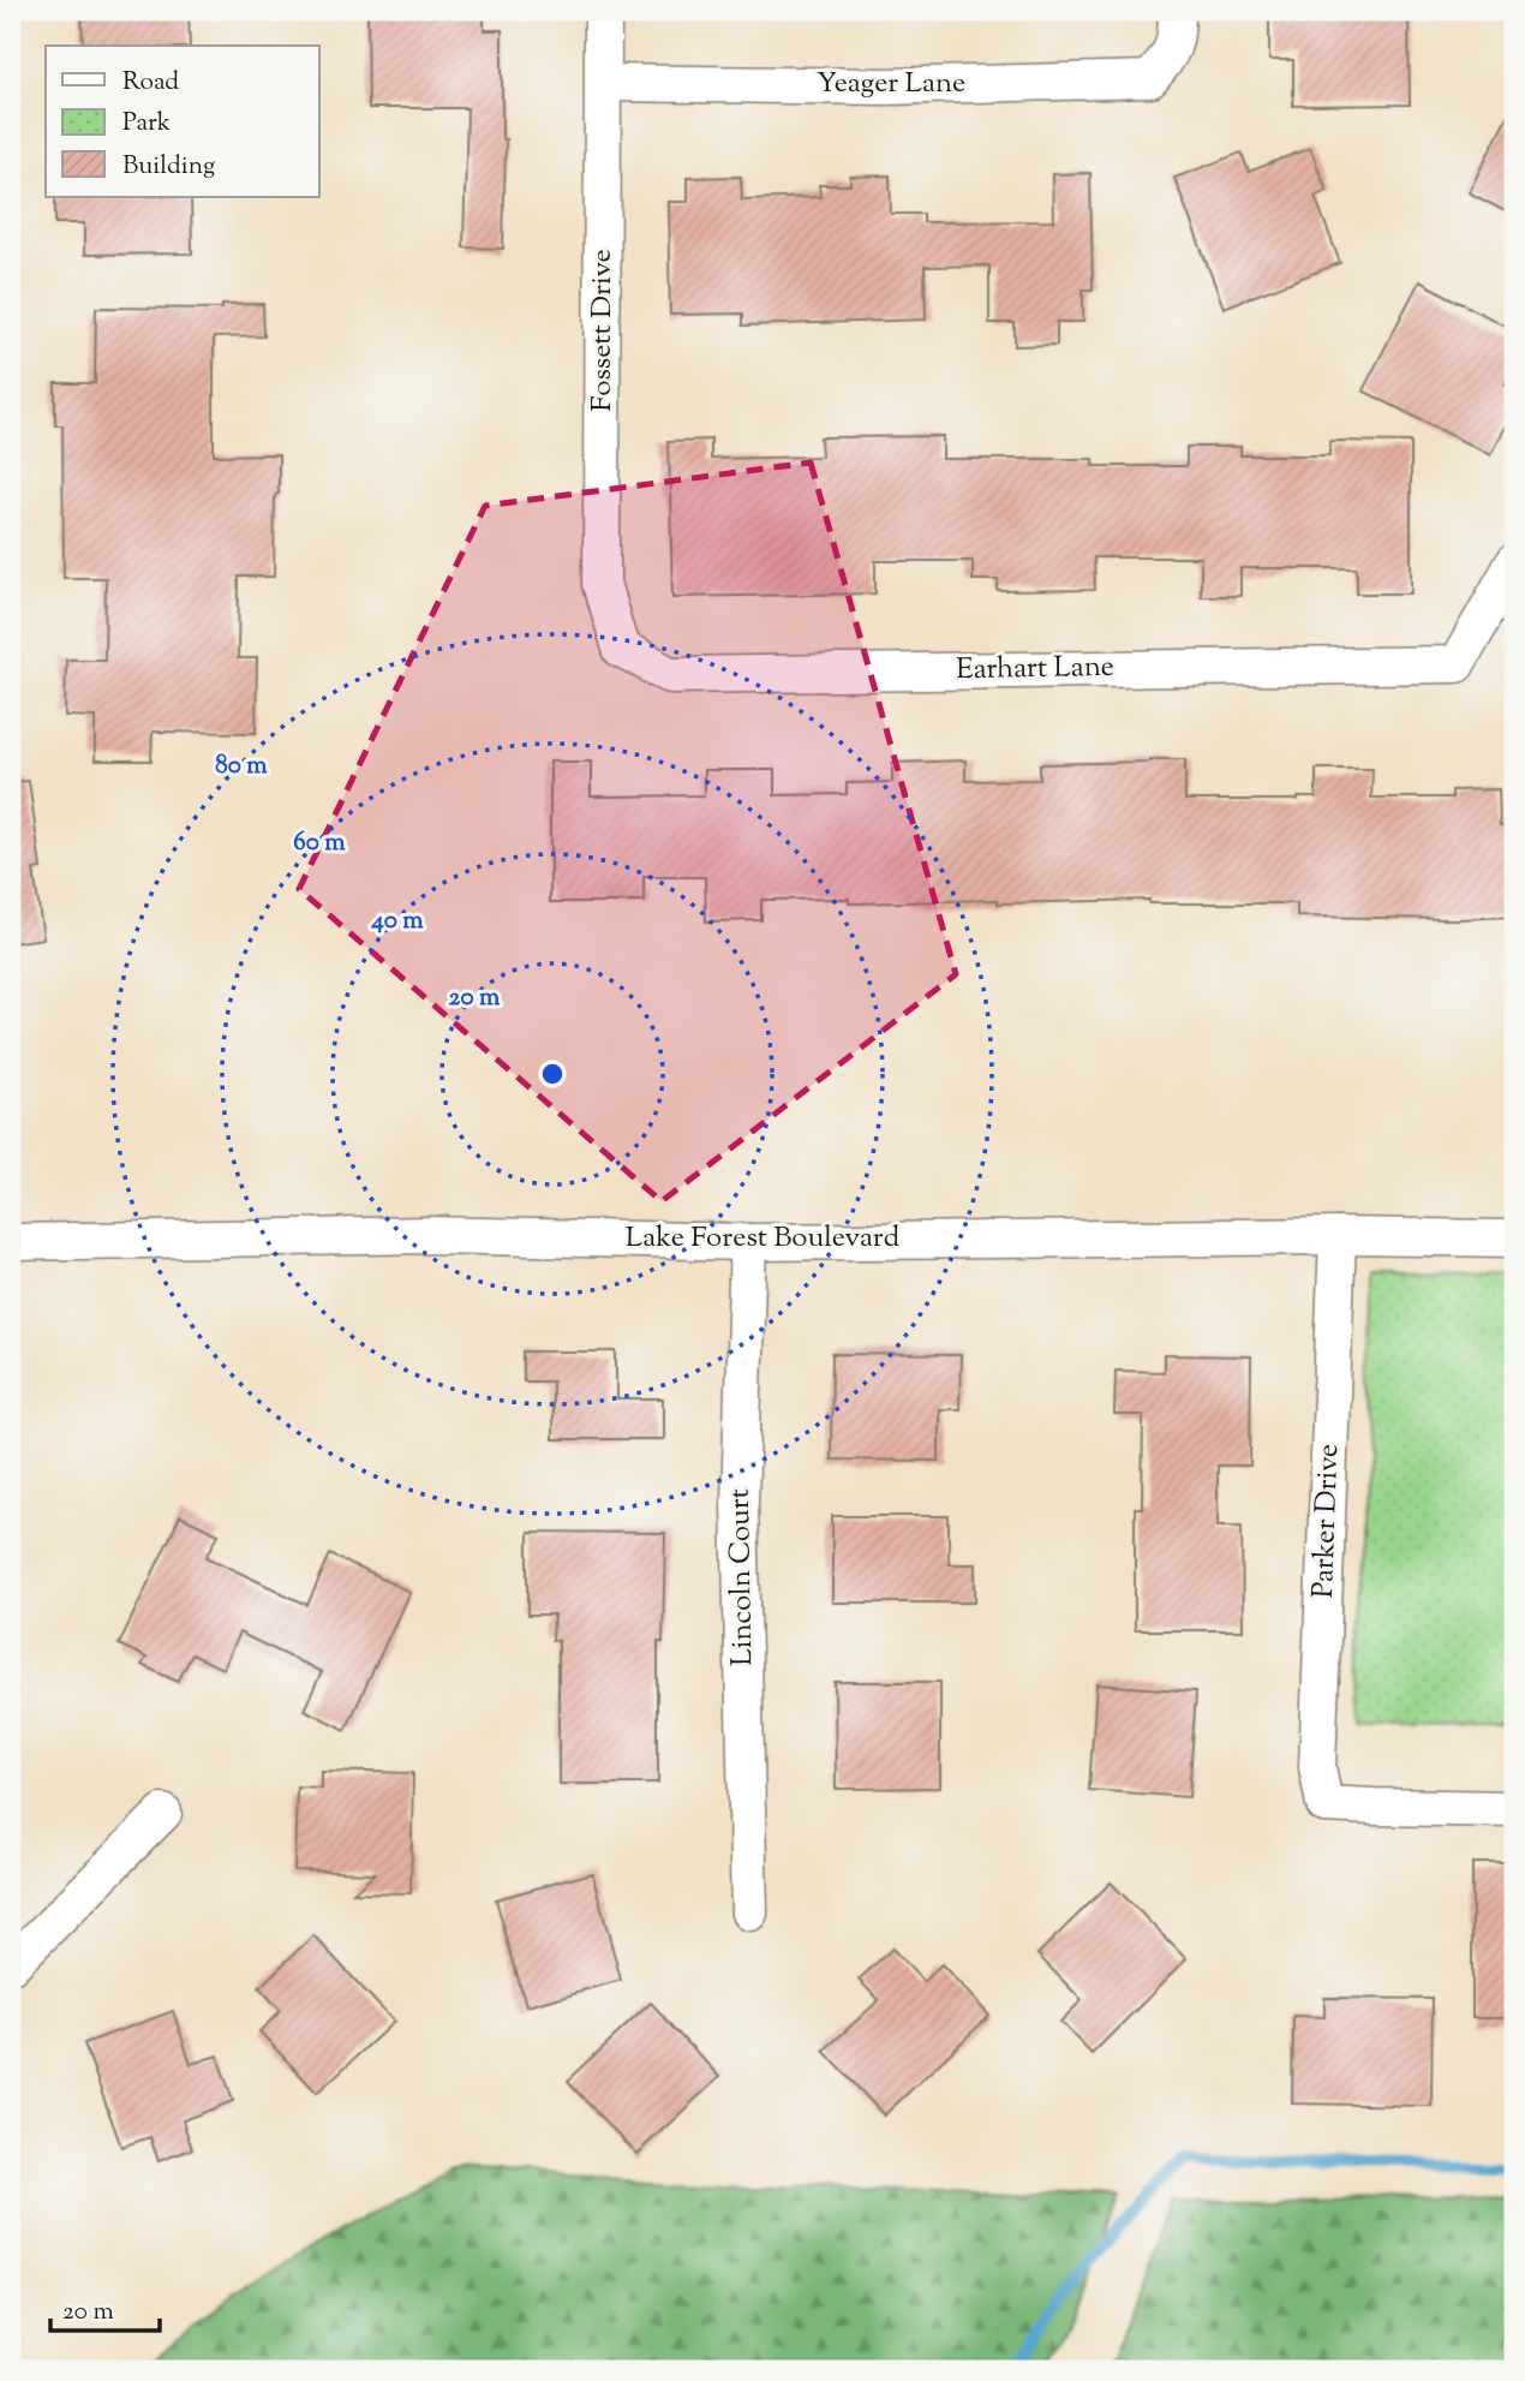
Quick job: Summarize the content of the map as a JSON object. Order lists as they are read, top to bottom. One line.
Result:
{"streets":{"street":["Yeager Lane","Fossett Drive","Earhart Lane","Lake Forest Boulevard","Parker Drive","Lincoln Court"]},"crossings":[["Yeager Lane","Fossett Drive"],["Fossett Drive","Earhart Lane"],["Lake Forest Boulevard","Parker Drive"],["Lake Forest Boulevard","Lincoln Court"]],"legend":["Road","Park","Building"],"scale_bar":"20 m","rings":["80 m","60 m","40 m","20 m"]}
